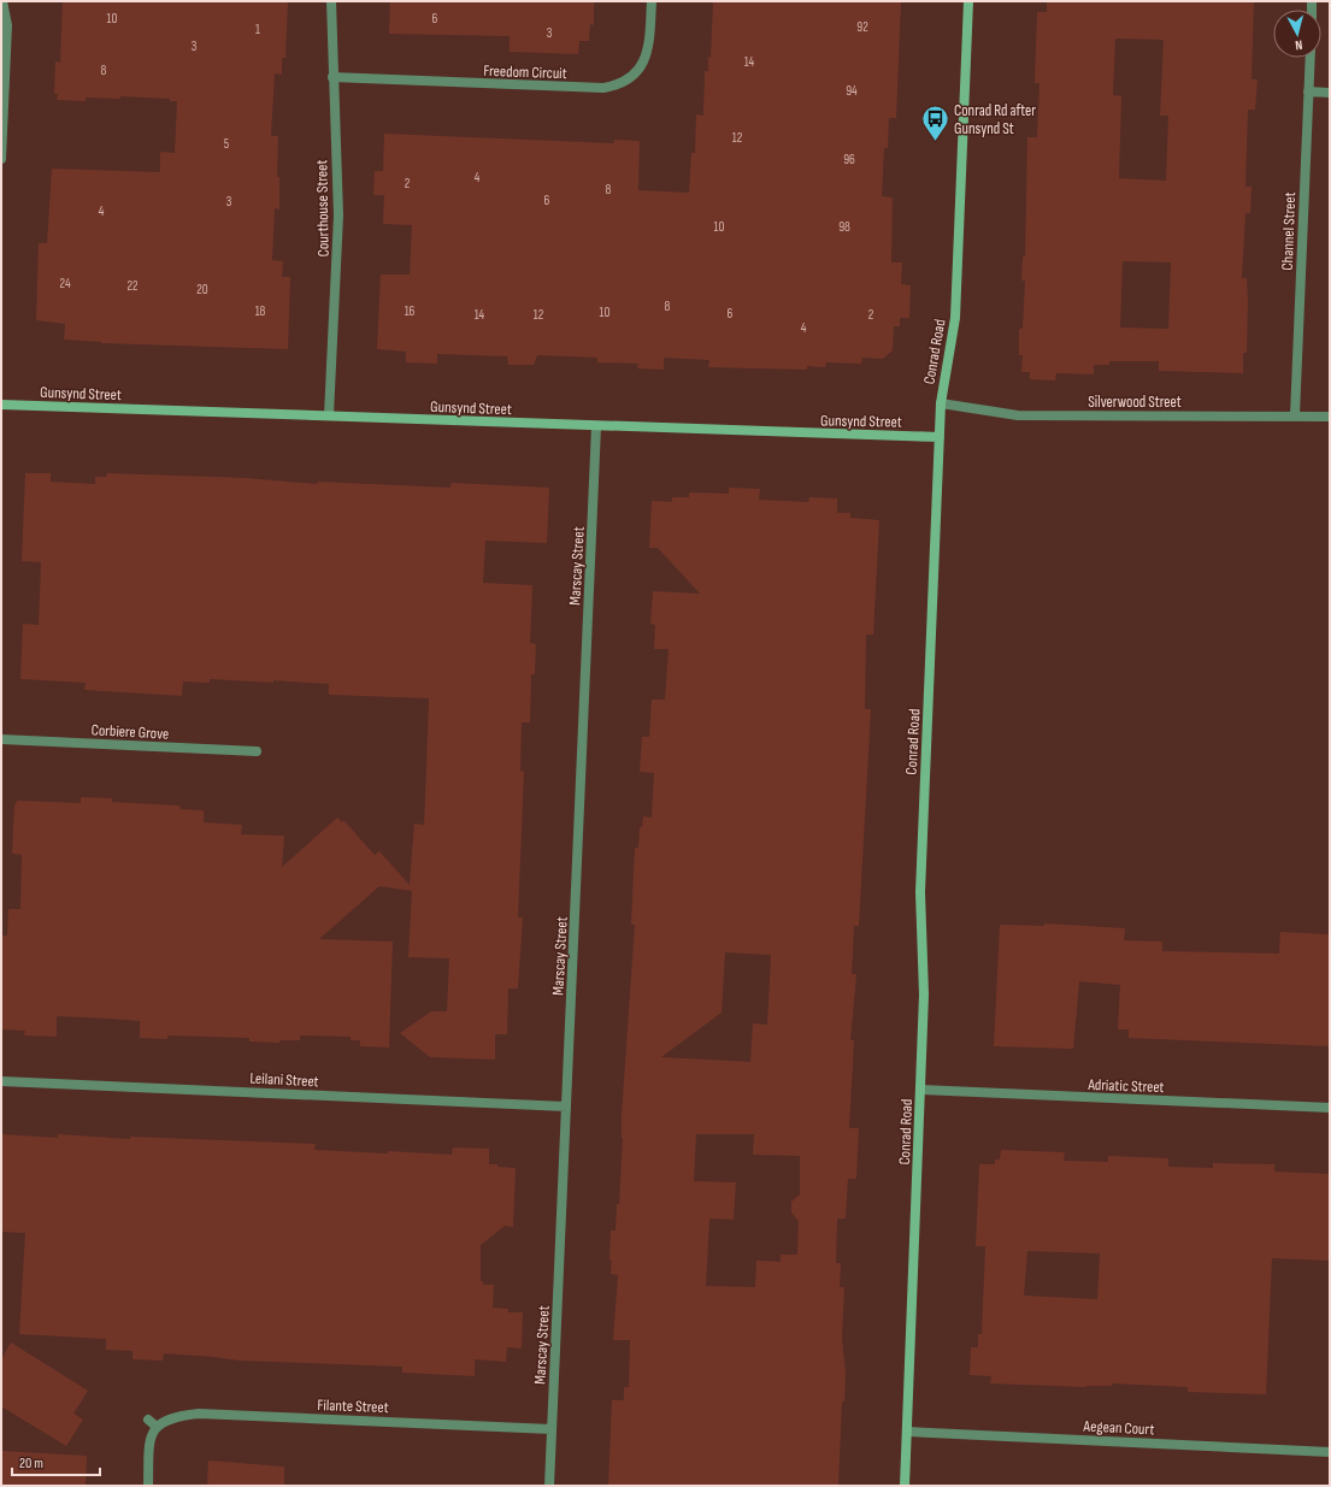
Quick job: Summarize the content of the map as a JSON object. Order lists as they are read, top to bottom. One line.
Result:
{"streets":{"street":["Freedom Circuit","Courthouse Street","Channel Street","Conrad Road","Gunsynd Street","Silverwood Street","Marscay Street","Corbiere Grove","Leilani Street","Adriatic Street","Filante Street","Aegean Court"]},"crossings":[["Freedom Circuit","Courthouse Street"],["Courthouse Street","Gunsynd Street"],["Channel Street","Silverwood Street"],["Conrad Road","Gunsynd Street"],["Conrad Road","Silverwood Street"],["Conrad Road","Adriatic Street"],["Conrad Road","Aegean Court"],["Gunsynd Street","Marscay Street"],["Marscay Street","Leilani Street"],["Marscay Street","Filante Street"]],"places":{"bus stop":["Conrad Rd after Gunsynd St"]},"house_numbers":["10","6","92","1","3","3","14","8","94","12","5","96","4","2","8","6","3","4","10","98","24","22","20","8","18","16","10","6","14","12","2","4"],"scale_bar":"20 m","north":"bottom"}
